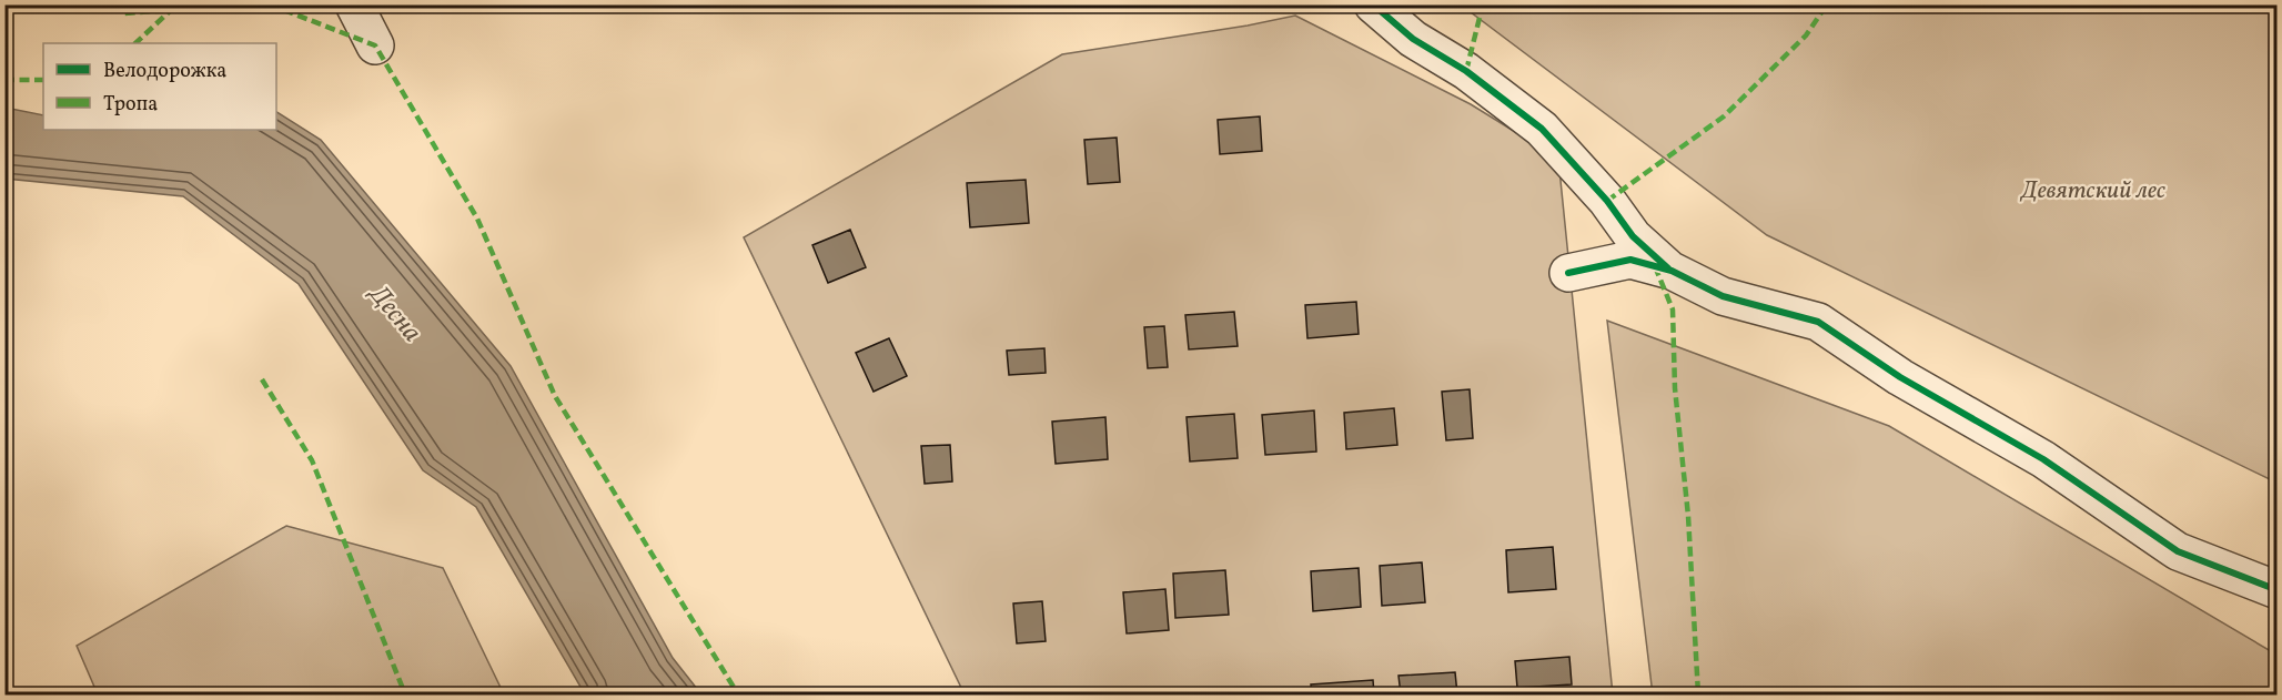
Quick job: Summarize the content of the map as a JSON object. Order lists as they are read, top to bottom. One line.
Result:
{"water":["Десна"],"parks":["Девятский лес"],"legend":["Велодорожка","Тропа"]}
